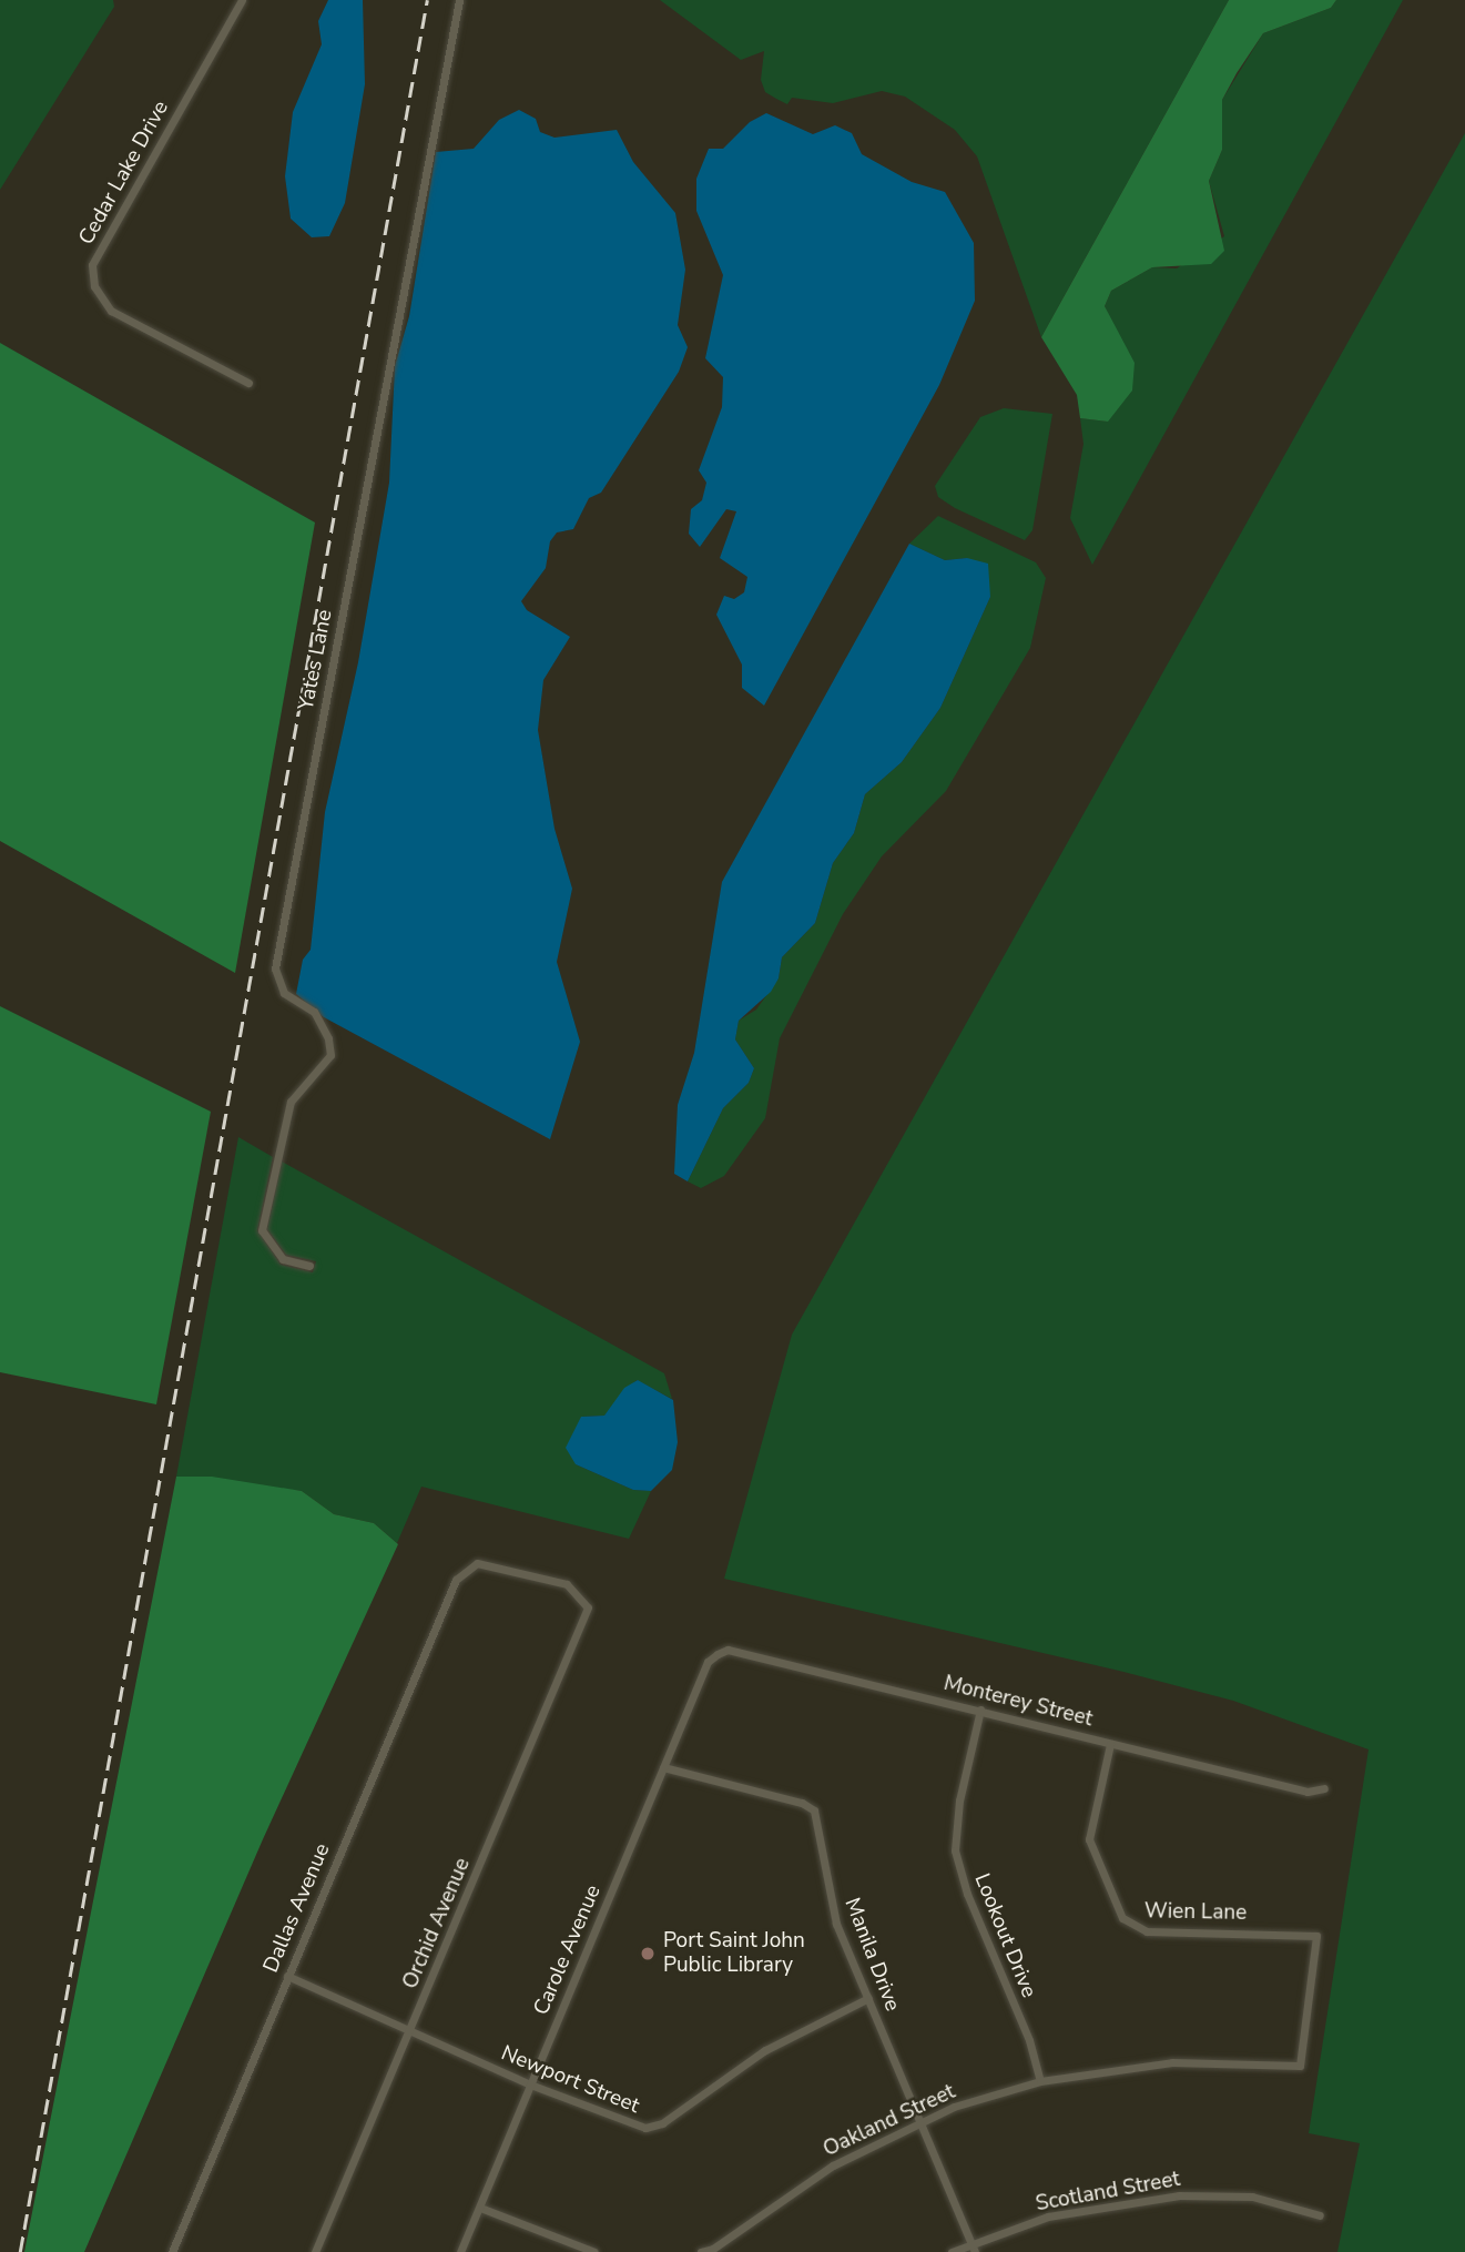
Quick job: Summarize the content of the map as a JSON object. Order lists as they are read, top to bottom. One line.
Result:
{"streets":{"street":["Cedar Lake Drive","Yates Lane","Monterey Street","Dallas Avenue","Wien Lane","Orchid Avenue","Lookout Drive","Carole Avenue","Manila Drive","Newport Street","Oakland Street","Scotland Street"]},"crossings":[["Monterey Street","Wien Lane"],["Monterey Street","Lookout Drive"],["Monterey Street","Carole Avenue"],["Dallas Avenue","Orchid Avenue"],["Dallas Avenue","Newport Street"],["Wien Lane","Oakland Street"],["Orchid Avenue","Newport Street"],["Lookout Drive","Oakland Street"],["Carole Avenue","Manila Drive"],["Carole Avenue","Newport Street"],["Manila Drive","Newport Street"],["Manila Drive","Oakland Street"],["Manila Drive","Scotland Street"]],"places":["Port Saint John Public Library"]}
